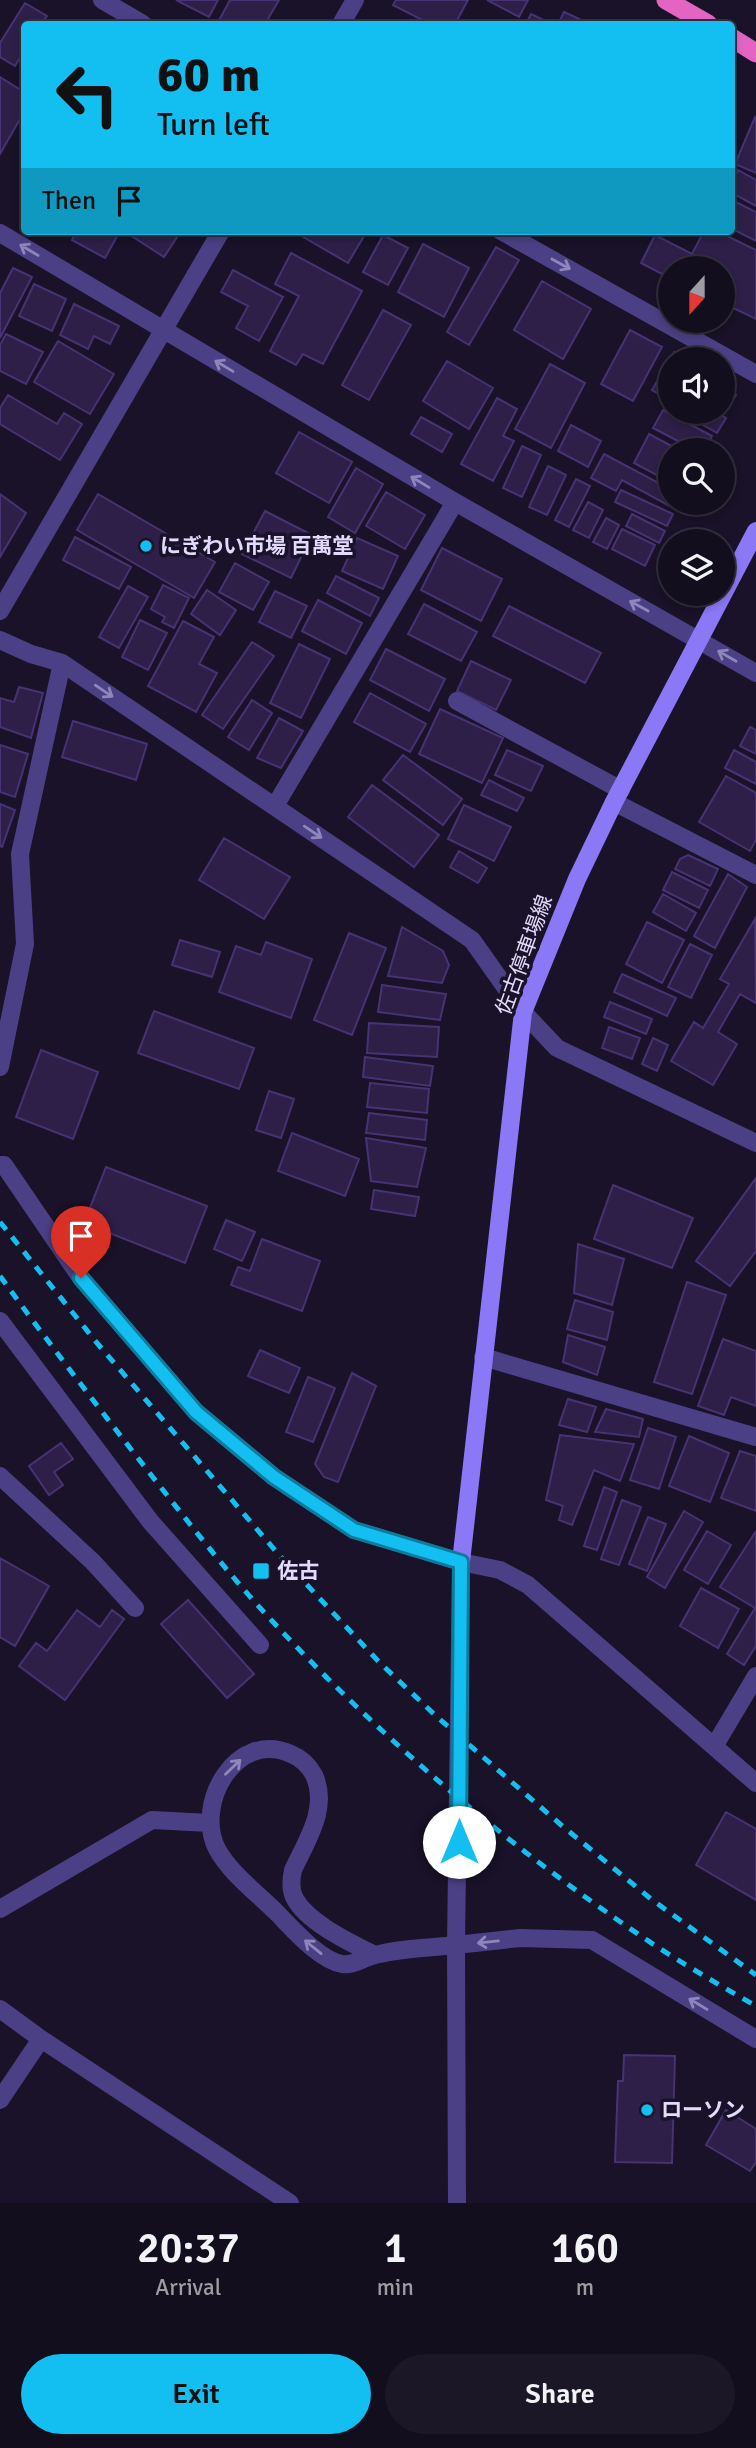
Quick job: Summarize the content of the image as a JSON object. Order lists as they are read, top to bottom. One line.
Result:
{"streets":{"main road":["佐古停車場線"]},"places":{"other":["にぎわい市場 百萬堂","ローソン"],"transit":["佐古"]},"north":"bottom","page":{"turn":["60 m","Turn left"],"then":"Then","eta":["20:37","Arrival","1","min","160","m"],"buttons":["Exit","Share"]}}
